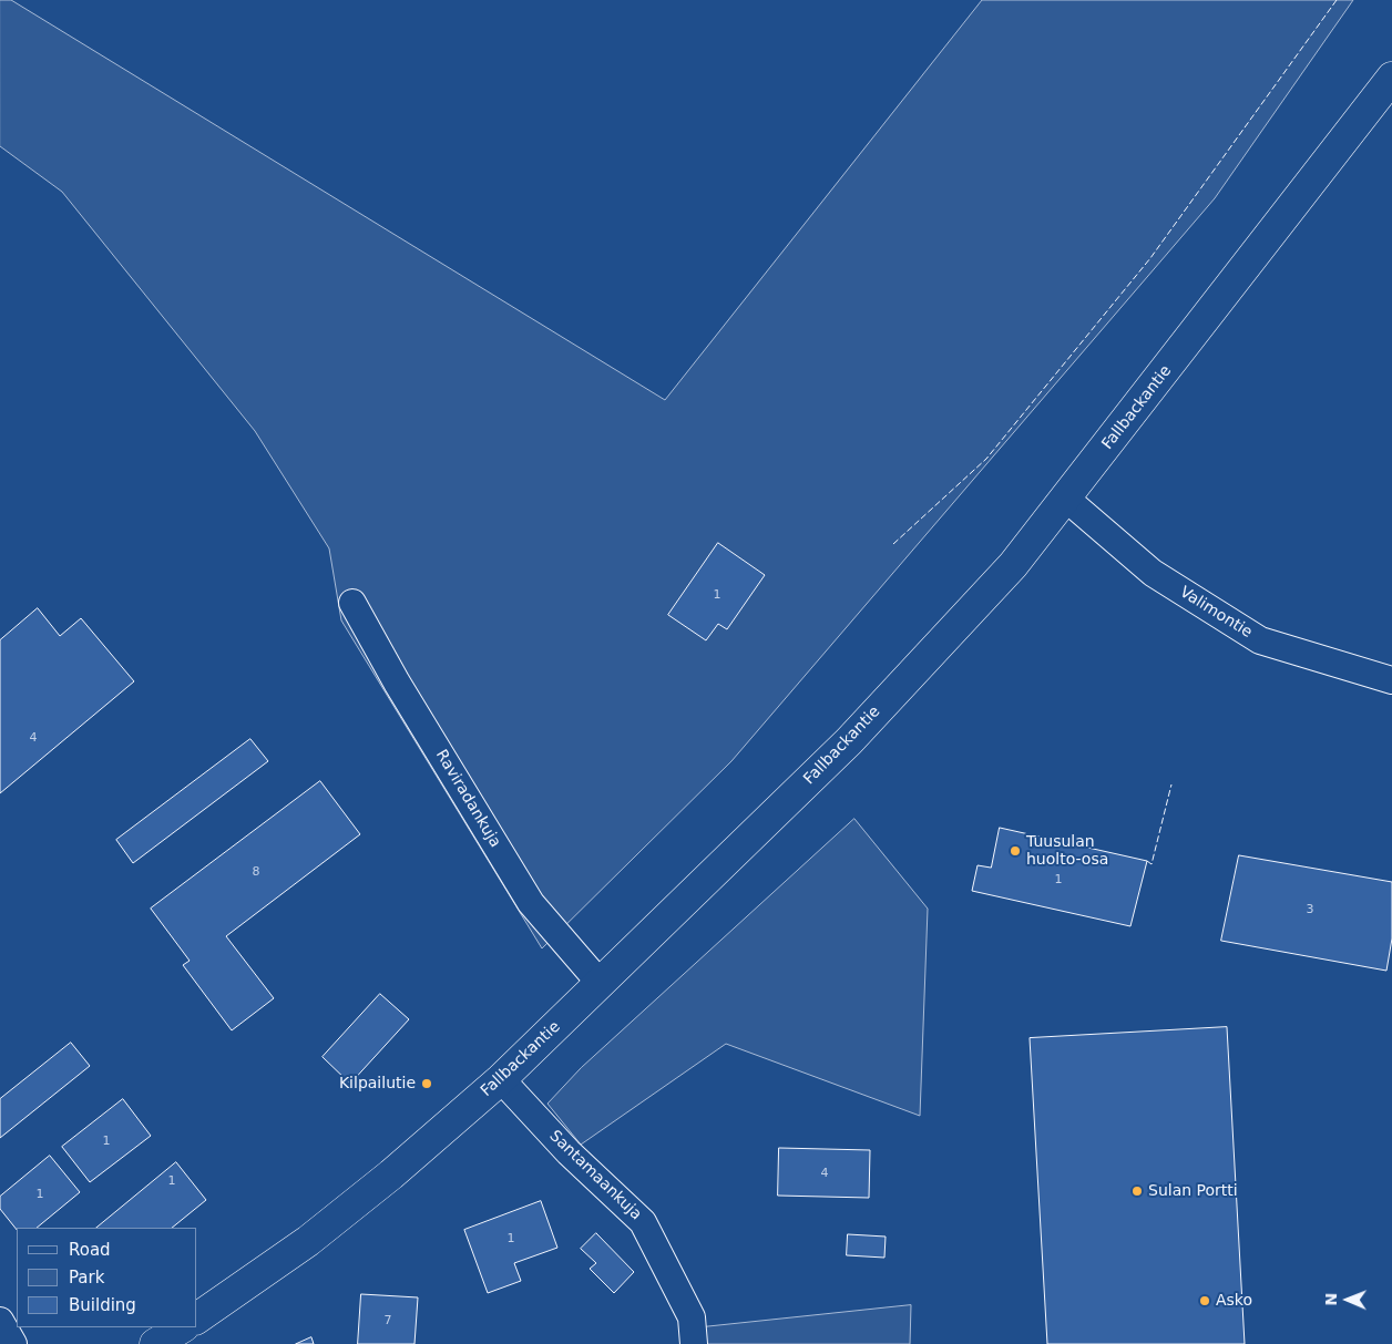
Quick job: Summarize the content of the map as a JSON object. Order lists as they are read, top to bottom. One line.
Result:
{"streets":{"street":["Fallbackantie","Valimontie","Raviradankuja","Santamaankuja"]},"crossings":[["Fallbackantie","Valimontie"],["Fallbackantie","Raviradankuja"],["Fallbackantie","Santamaankuja"]],"places":["Tuusulan huolto-osa","Kilpailutie","Sulan Portti","Asko"],"house_numbers":["1","4","8","1","3","1","4","1","1","1","7"],"legend":["Road","Park","Building"],"north":"left"}
